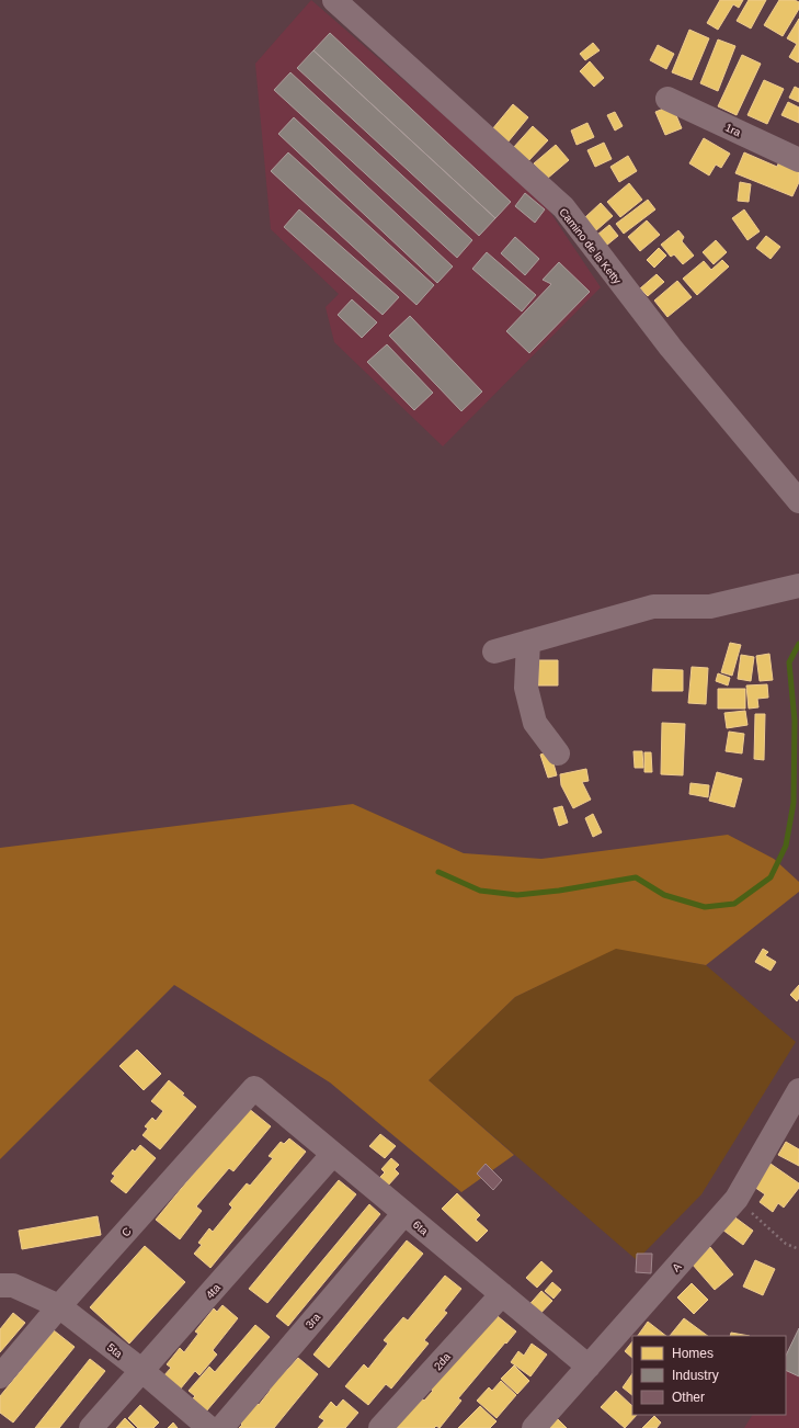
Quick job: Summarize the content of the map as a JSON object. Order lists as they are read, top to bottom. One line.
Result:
{"streets":{"street":["1ra","Camino de la Ketty","6ta","C","A","4ta","3ra","5ta","2da"]},"crossings":[["6ta","C"],["6ta","A"],["6ta","4ta"],["6ta","3ra"],["6ta","2da"],["C","5ta"],["4ta","5ta"]],"legend":["Homes","Industry","Other"]}
